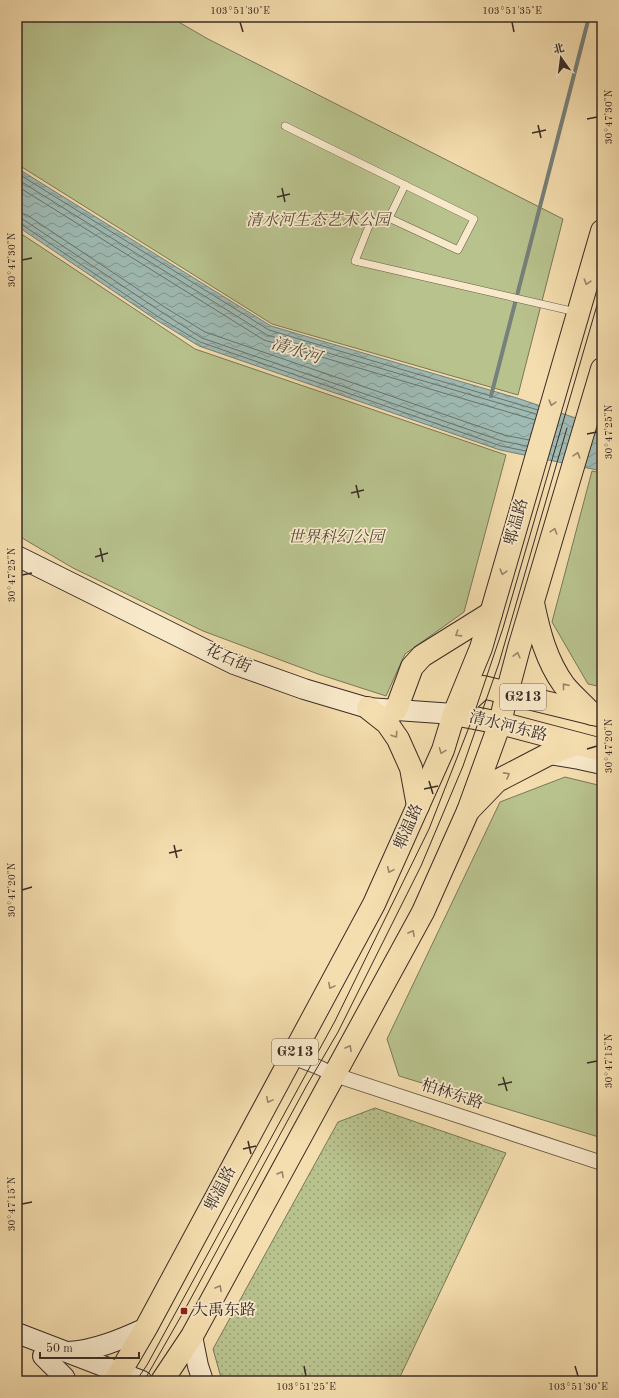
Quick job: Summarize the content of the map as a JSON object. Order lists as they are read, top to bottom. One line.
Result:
{"streets":{"main road":["郫温路","G213","清水河东路"],"street":["花石街","柏林东路"]},"crossings":[["郫温路","花石街"],["郫温路","清水河东路"],["郫温路","柏林东路"],["花石街","清水河东路"],["G213","清水河东路"],["G213","柏林东路"]],"water":["清水河"],"parks":["清水河生态艺术公园","世界科幻公园"],"places":{"transit":["大禹东路"]},"scale_bar":"50 m","north":"top","coordinates":["103°51'30\"E","103°51'35\"E","30°47'30\"N","30°47'25\"N","30°47'20\"N","30°47'15\"N","103°51'25\"E"]}
